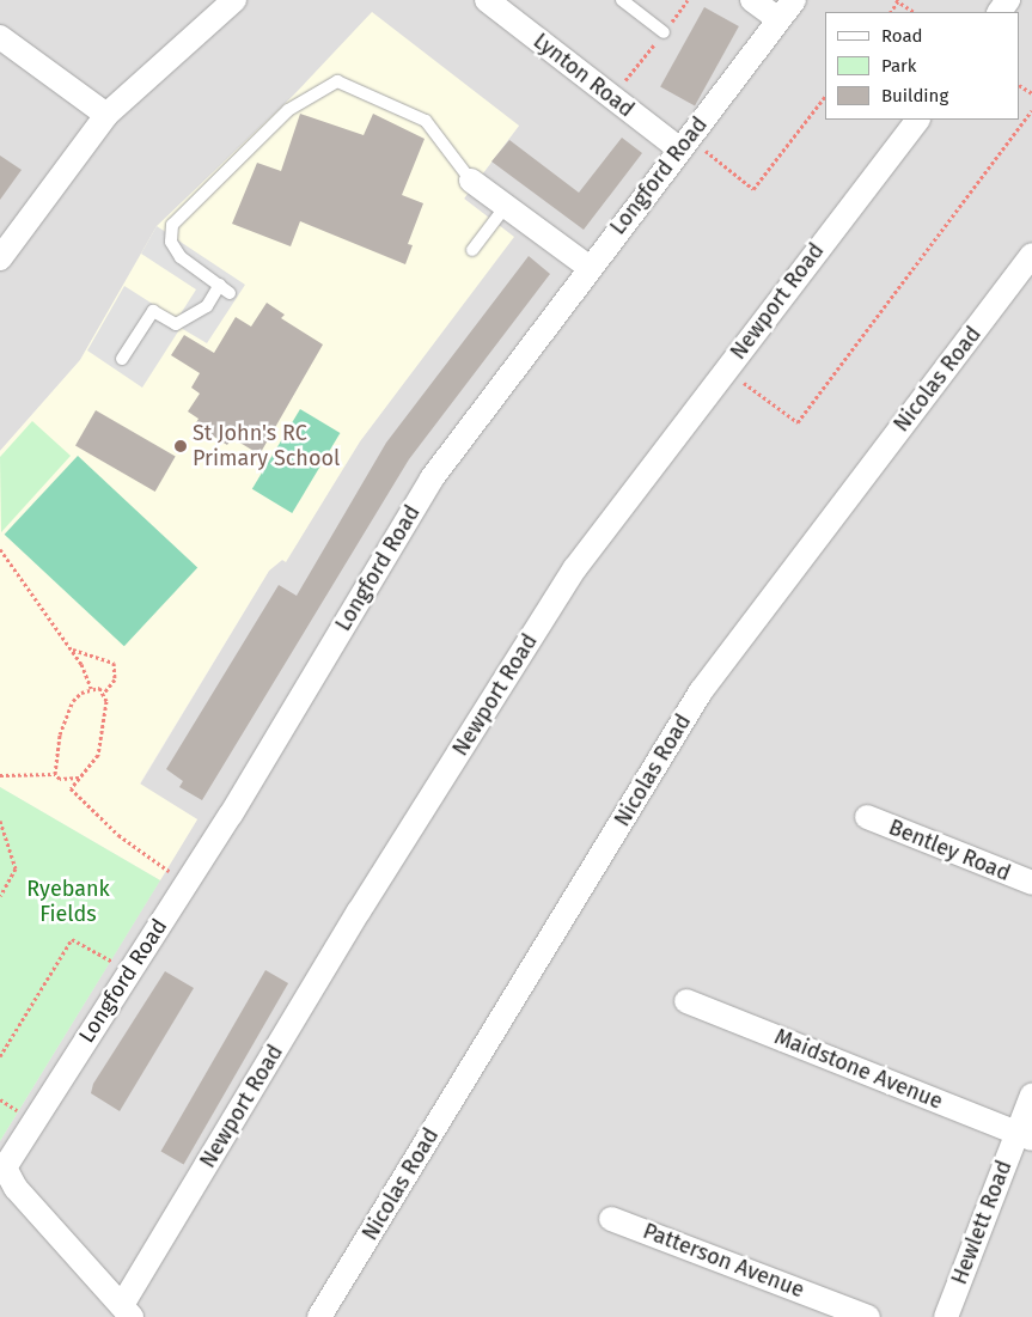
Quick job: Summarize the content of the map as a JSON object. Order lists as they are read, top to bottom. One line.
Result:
{"streets":{"street":["Lynton Road","Longford Road","Newport Road","Nicolas Road","Bentley Road","Maidstone Avenue","Hewlett Road","Patterson Avenue"]},"crossings":[["Lynton Road","Longford Road"],["Longford Road","Newport Road"],["Maidstone Avenue","Hewlett Road"]],"parks":["Ryebank Fields"],"places":["St John's RC Primary School"],"legend":["Road","Park","Building"]}
